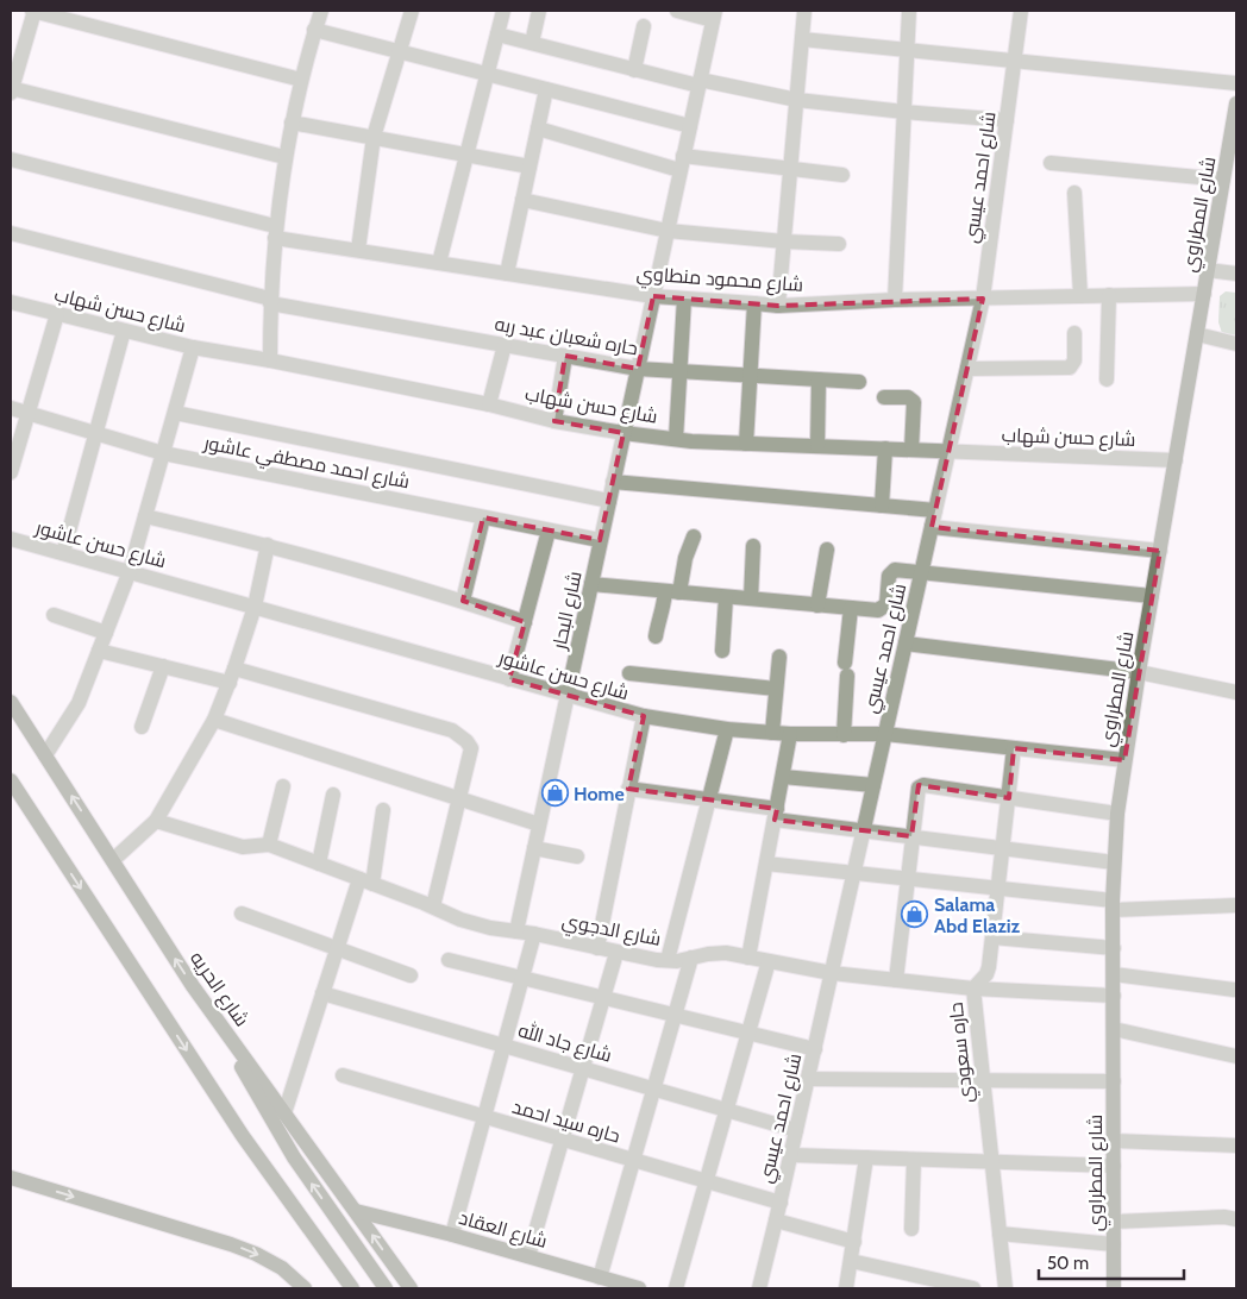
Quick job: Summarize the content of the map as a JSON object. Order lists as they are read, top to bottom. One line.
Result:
{"streets":{"street":["شارع احمد عيسي","شارع المطراوي","شارع محمود منطاوي","شارع حسن شهاب","حاره شعبان عبد ربه","شارع احمد مصطفي عاشور","شارع حسن عاشور","شارع البحار","شارع الدجوي","شارع الحريه","شارع جاد الله","حاره سعودي","حاره سيد احمد","شارع العقاد"]},"crossings":[["شارع احمد عيسي","شارع محمود منطاوي"],["شارع احمد عيسي","شارع حسن شهاب"],["شارع احمد عيسي","شارع حسن عاشور"],["شارع احمد عيسي","شارع الدجوي"],["شارع احمد عيسي","شارع جاد الله"],["شارع احمد عيسي","حاره سيد احمد"],["شارع المطراوي","شارع محمود منطاوي"],["شارع المطراوي","شارع حسن شهاب"],["شارع المطراوي","شارع حسن عاشور"],["شارع المطراوي","شارع الدجوي"],["شارع محمود منطاوي","شارع البحار"],["شارع حسن شهاب","شارع البحار"],["حاره شعبان عبد ربه","شارع البحار"],["شارع احمد مصطفي عاشور","شارع البحار"],["شارع حسن عاشور","شارع البحار"],["شارع حسن عاشور","حاره سعودي"],["شارع البحار","شارع الدجوي"],["شارع الدجوي","حاره سعودي"],["شارع الحريه","شارع العقاد"]],"places":{"shop":["Home","Salama Abd Elaziz"]},"scale_bar":"50 m"}
